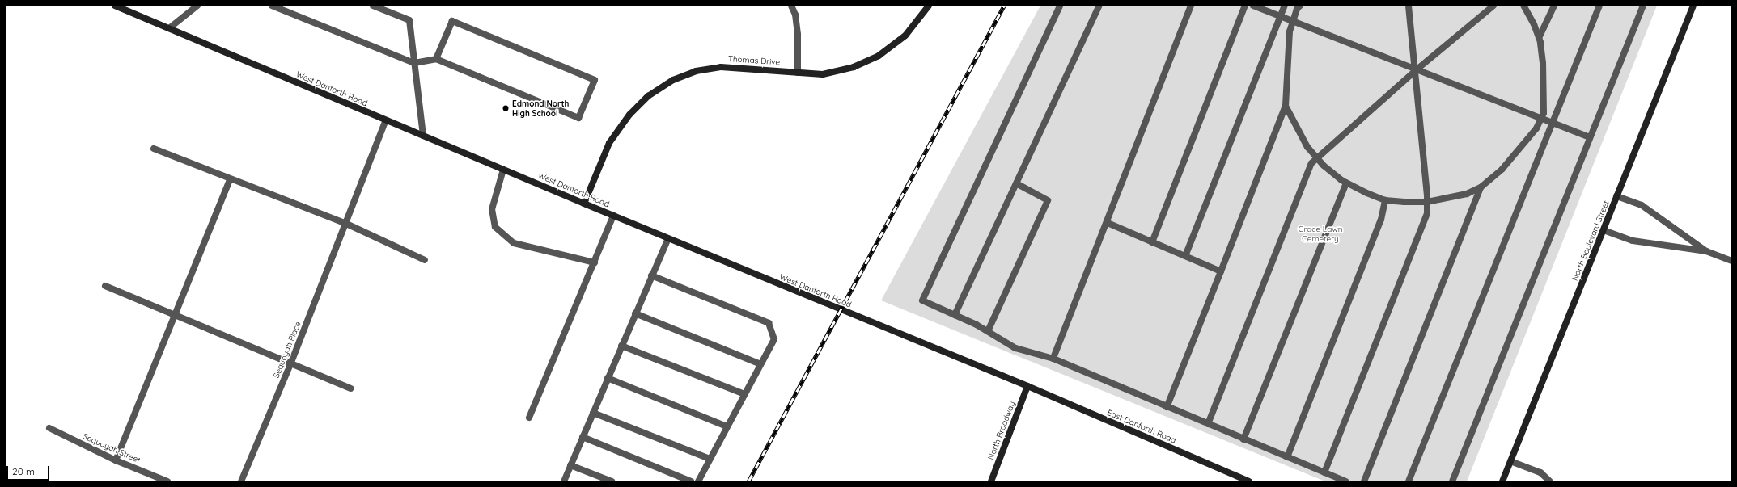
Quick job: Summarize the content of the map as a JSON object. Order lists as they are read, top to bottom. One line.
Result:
{"streets":{"main road":["Thomas Drive","West Danforth Road","North Boulevard Street","East Danforth Road","North Broadway"],"street":["Sequoyah Place","Sequoyah Street"]},"crossings":[["Thomas Drive","West Danforth Road"],["West Danforth Road","Sequoyah Place"],["West Danforth Road","East Danforth Road"],["West Danforth Road","North Broadway"],["East Danforth Road","North Broadway"]],"parks":["Grace Lawn Cemetery"],"places":["Edmond North High School"],"scale_bar":"20 m"}
